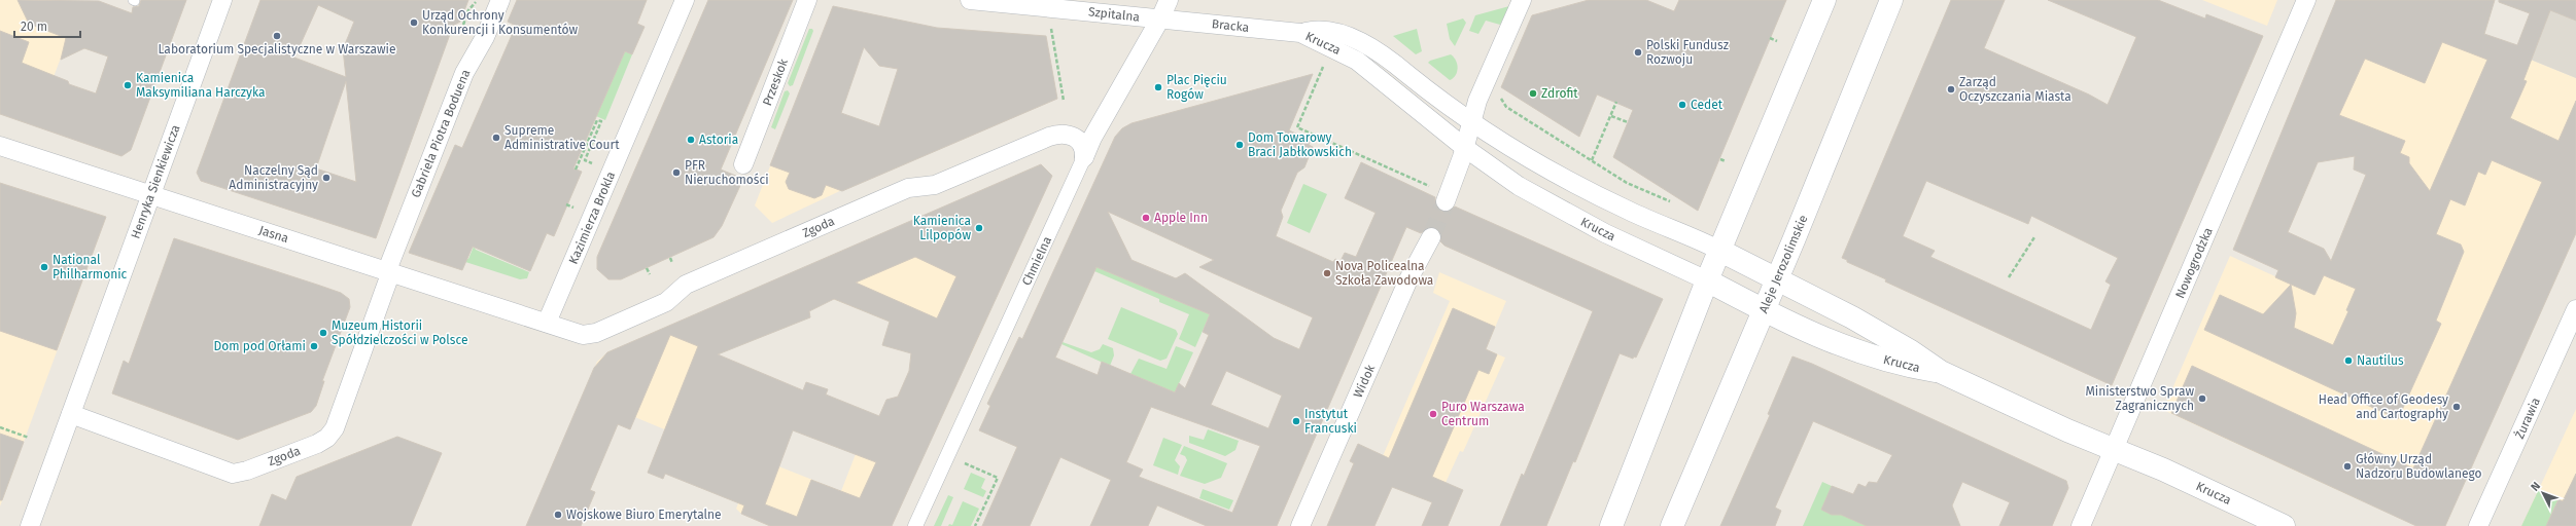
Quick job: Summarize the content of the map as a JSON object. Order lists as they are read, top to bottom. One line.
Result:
{"streets":{"main road":["Krucza","Aleje Jerozolimskie"],"street":["Szpitalna","Bracka","Przeskok","Gabriela Piotra Boduena","Henryka Sienkiewicza","Kazimierza Brokla","Zgoda","Jasna","Chmielna","Nowogrodzka","Widok","Żurawia"]},"crossings":[["Szpitalna","Bracka"],["Szpitalna","Chmielna"],["Bracka","Krucza"],["Bracka","Chmielna"],["Krucza","Nowogrodzka"],["Krucza","Aleje Jerozolimskie"],["Gabriela Piotra Boduena","Zgoda"],["Gabriela Piotra Boduena","Jasna"],["Henryka Sienkiewicza","Zgoda"],["Henryka Sienkiewicza","Jasna"],["Kazimierza Brokla","Zgoda"],["Kazimierza Brokla","Jasna"],["Zgoda","Jasna"],["Zgoda","Chmielna"]],"places":["Urząd Ochrony Konkurencji i Konsumentów","Laboratorium Specjalistyczne w Warszawie","Polski Fundusz Rozwoju","Kamienica Maksymiliana Harczyka","Plac Pięciu Rogów","Zarząd Oczyszczania Miasta","Zdrofit","Cedet","Supreme Administrative Court","Astoria","Dom Towarowy Braci Jabłkowskich","PFR Nieruchomości","Naczelny Sąd Administracyjny","Apple Inn","Kamienica Lilpopów","National Philharmonic","Nova Policealna Szkoła Zawodowa","Muzeum Historii Spółdzielczości w Polsce","Dom pod Orłami","Nautilus","Ministerstwo Spraw Zagranicznych","Head Office of Geodesy and Cartography","Puro Warszawa Centrum","Instytut Francuski","Główny Urząd Nadzoru Budowlanego","Wojskowe Biuro Emerytalne"],"scale_bar":"20 m","north":"top left"}
